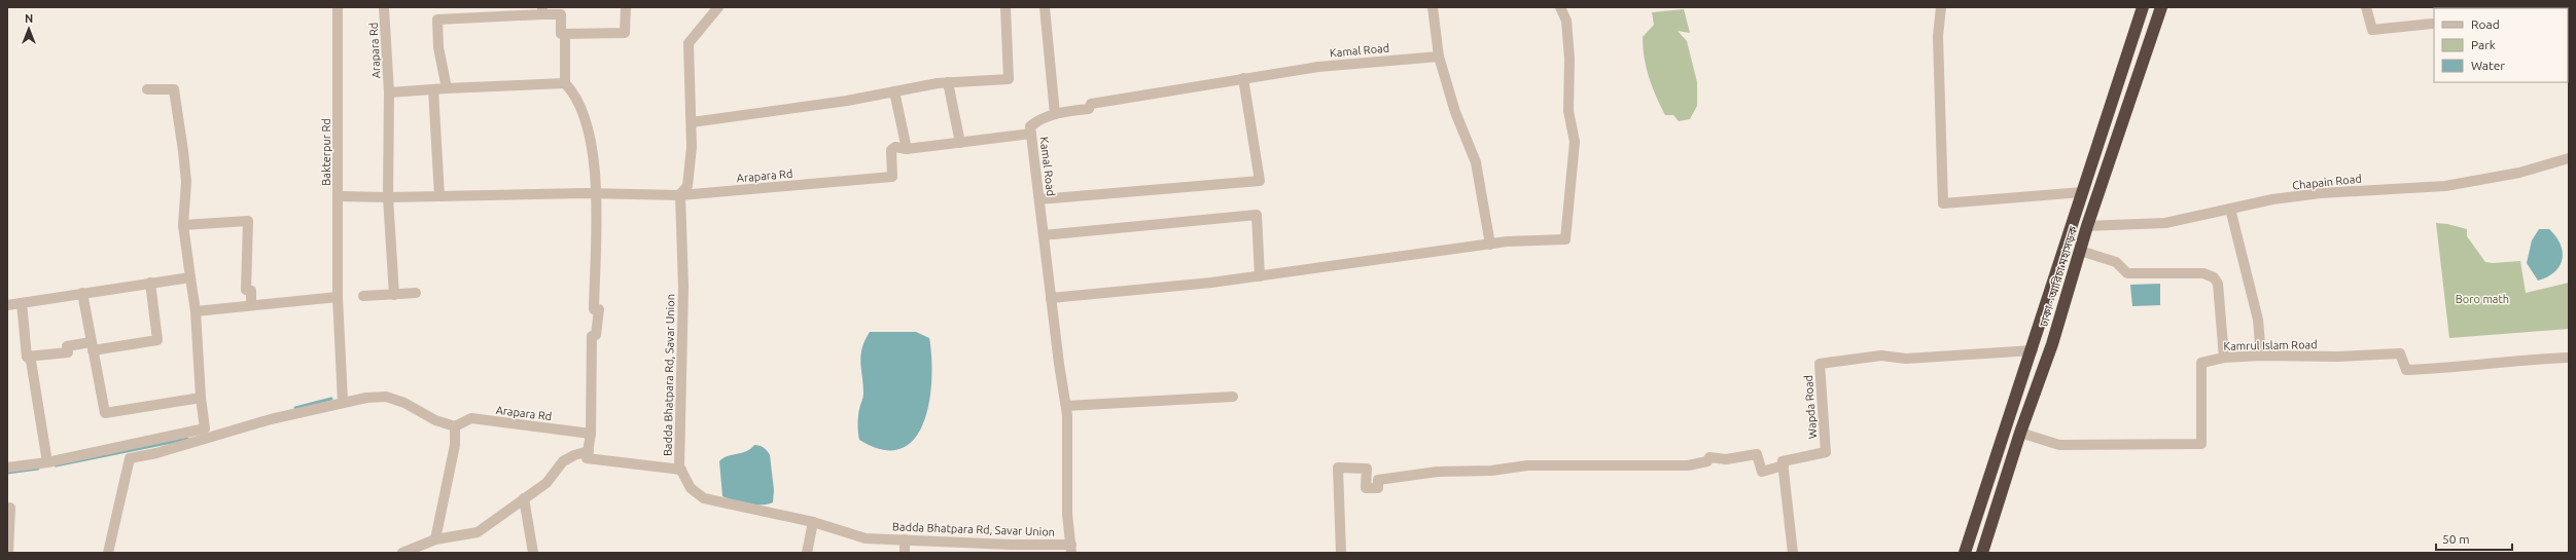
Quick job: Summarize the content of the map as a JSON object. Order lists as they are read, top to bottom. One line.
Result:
{"streets":{"highway":["ঢাকা - আরিচা মহাসড়ক"],"street":["Arapara Rd","Kamal Road","Bakterpur Rd","Chapain Road","Kamrul Islam Road","Badda Bhatpara Rd, Savar Union","Wapda Road"]},"crossings":[["Arapara Rd","Bakterpur Rd"],["Arapara Rd","Badda Bhatpara Rd, Savar Union"],["Kamal Road","Badda Bhatpara Rd, Savar Union"],["Chapain Road","ঢাকা - আরিচা মহাসড়ক"],["ঢাকা - আরিচা মহাসড়ক","Kamrul Islam Road"],["ঢাকা - আরিচা মহাসড়ক","Wapda Road"]],"parks":["Boro math"],"legend":["Road","Park","Water"],"scale_bar":"50 m","north":"top"}
